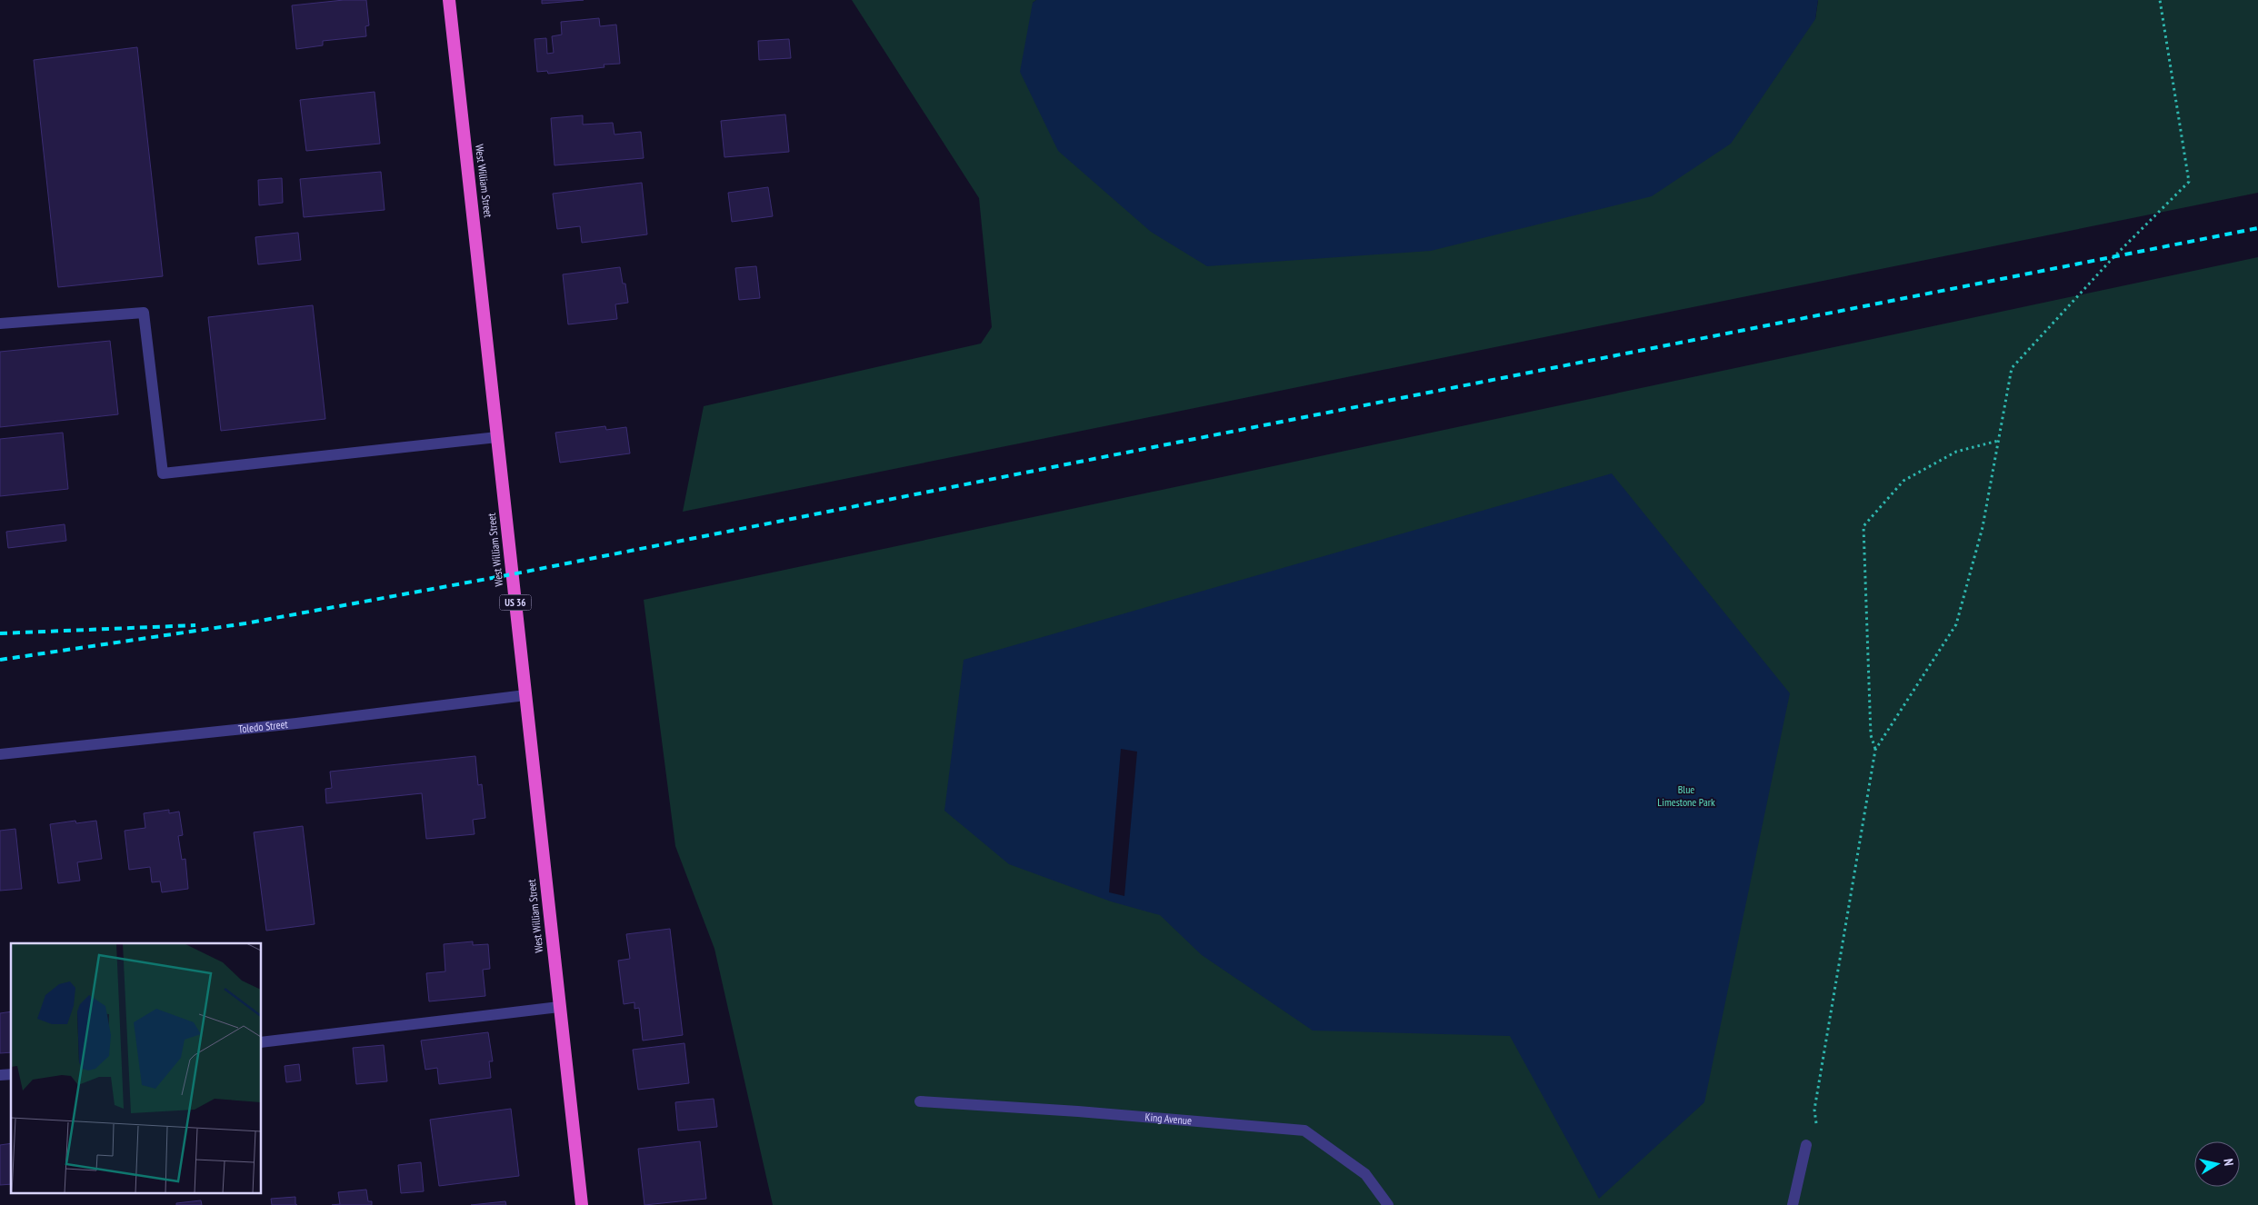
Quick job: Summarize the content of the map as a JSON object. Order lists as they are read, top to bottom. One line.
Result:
{"streets":{"highway":["West William Street","US 36"],"street":["Toledo Street","King Avenue"]},"crossings":[["West William Street","Toledo Street"]],"parks":["Blue Limestone Park"],"north":"right"}
